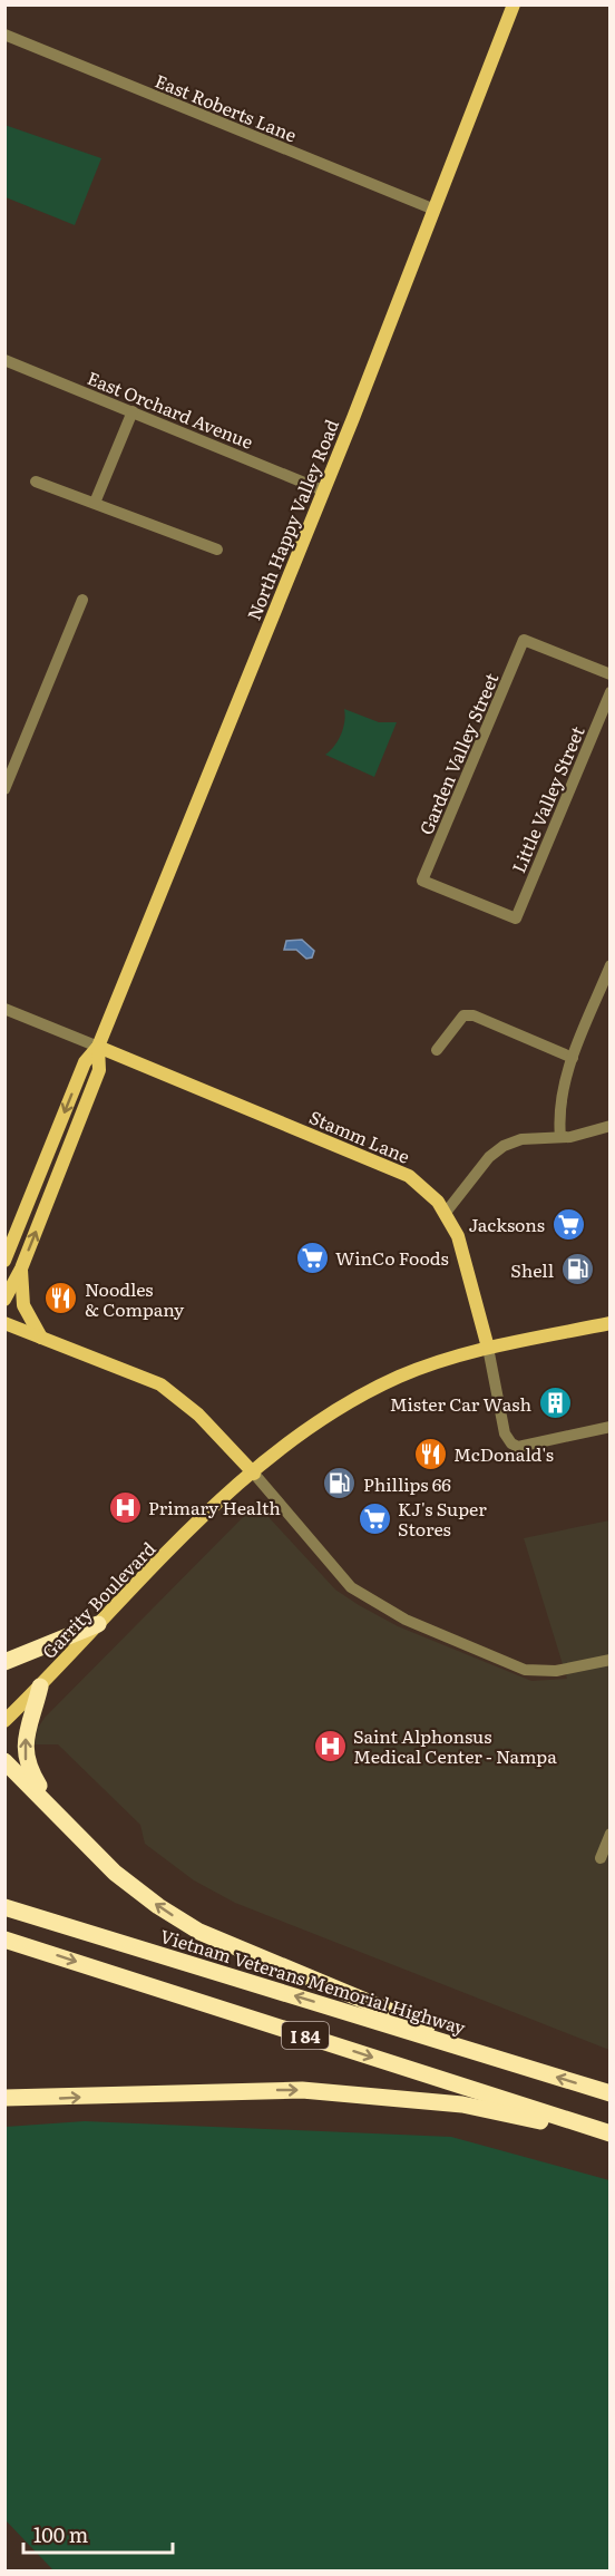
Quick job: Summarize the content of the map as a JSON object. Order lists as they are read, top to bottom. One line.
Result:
{"streets":{"highway":["Vietnam Veterans Memorial Highway","I 84"],"main road":["North Happy Valley Road","Stamm Lane","Garrity Boulevard"],"street":["East Roberts Lane","East Orchard Avenue","Garden Valley Street","Little Valley Street"]},"crossings":[["East Roberts Lane","North Happy Valley Road"],["East Orchard Avenue","North Happy Valley Road"],["North Happy Valley Road","Stamm Lane"],["Garden Valley Street","Little Valley Street"],["Stamm Lane","Garrity Boulevard"]],"places":{"supermarket":["Jacksons","WinCo Foods","KJ's Super Stores"],"fuel station":["Shell","Phillips 66"],"restaurant":["Noodles & Company","McDonald's"],"building":["Mister Car Wash"],"hospital":["Primary Health","Saint Alphonsus Medical Center - Nampa"]},"scale_bar":"100 m"}
